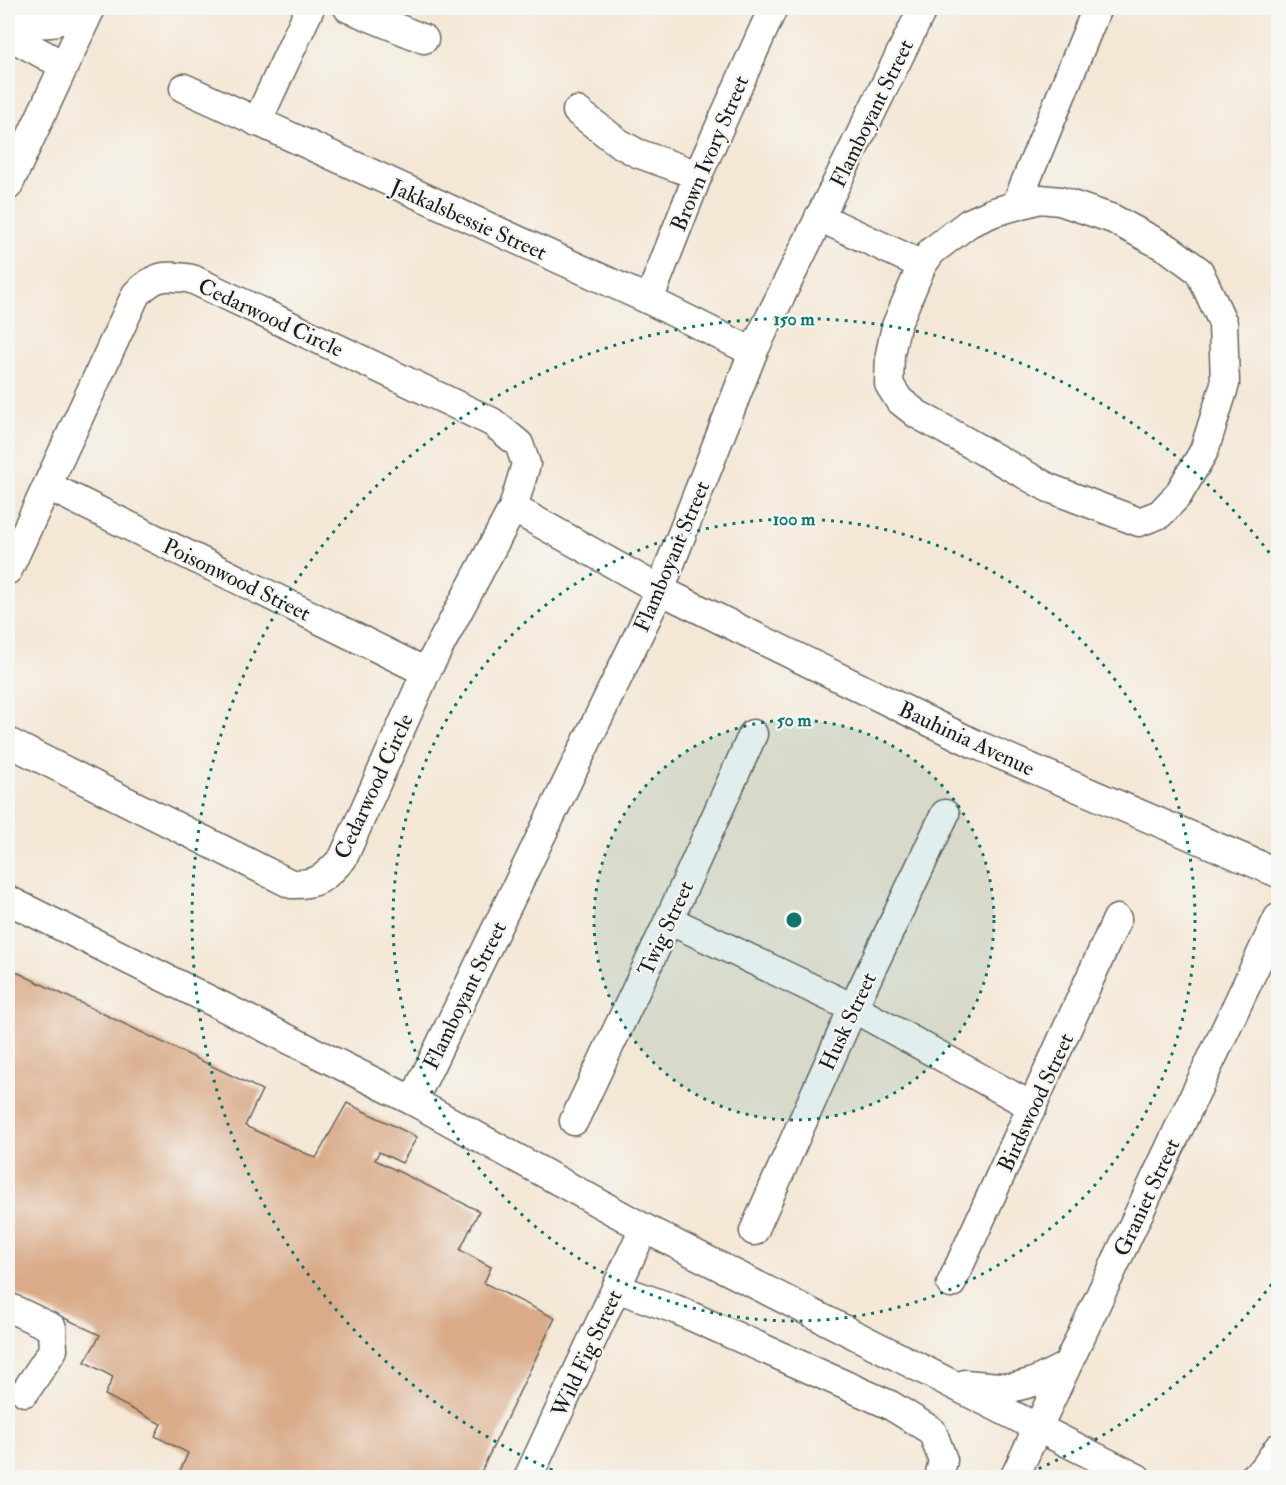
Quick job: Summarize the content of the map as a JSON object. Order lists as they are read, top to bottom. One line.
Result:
{"streets":{"street":["Flamboyant Street","Brown Ivory Street","Jakkalsbessie Street","Cedarwood Circle","Poisonwood Street","Bauhinia Avenue","Twig Street","Husk Street","Birdswood Street","Graniet Street","Wild Fig Street"]},"crossings":[["Flamboyant Street","Jakkalsbessie Street"],["Flamboyant Street","Bauhinia Avenue"],["Brown Ivory Street","Jakkalsbessie Street"],["Cedarwood Circle","Poisonwood Street"]],"rings":["150 m","100 m","50 m"]}
